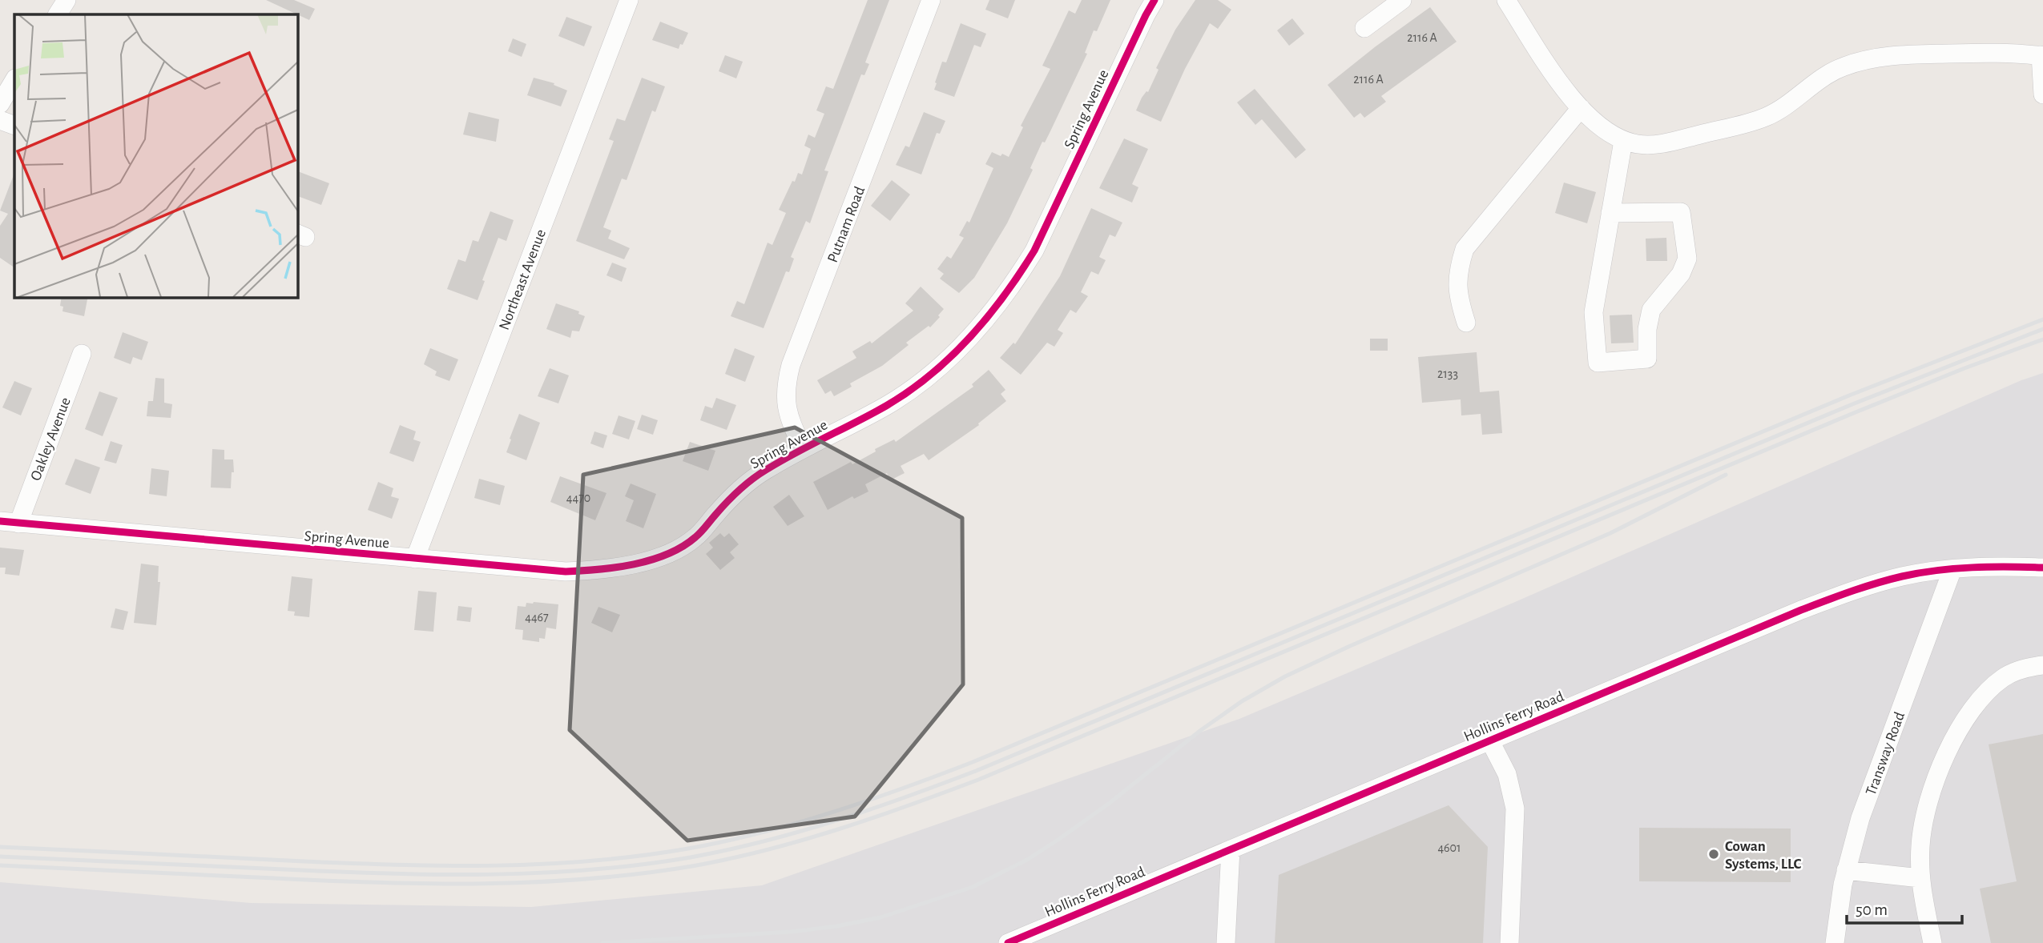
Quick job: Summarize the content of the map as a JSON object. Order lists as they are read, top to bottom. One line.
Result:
{"streets":{"street":["Spring Avenue","Putnam Road","Northeast Avenue","Oakley Avenue","Hollins Ferry Road","Transway Road"]},"crossings":[["Spring Avenue","Putnam Road"],["Spring Avenue","Northeast Avenue"],["Spring Avenue","Oakley Avenue"],["Hollins Ferry Road","Transway Road"]],"places":["Cowan Systems, LLC"],"house_numbers":["2116 A","2116 A","2133","4470","4467","4601"],"scale_bar":"50 m"}
